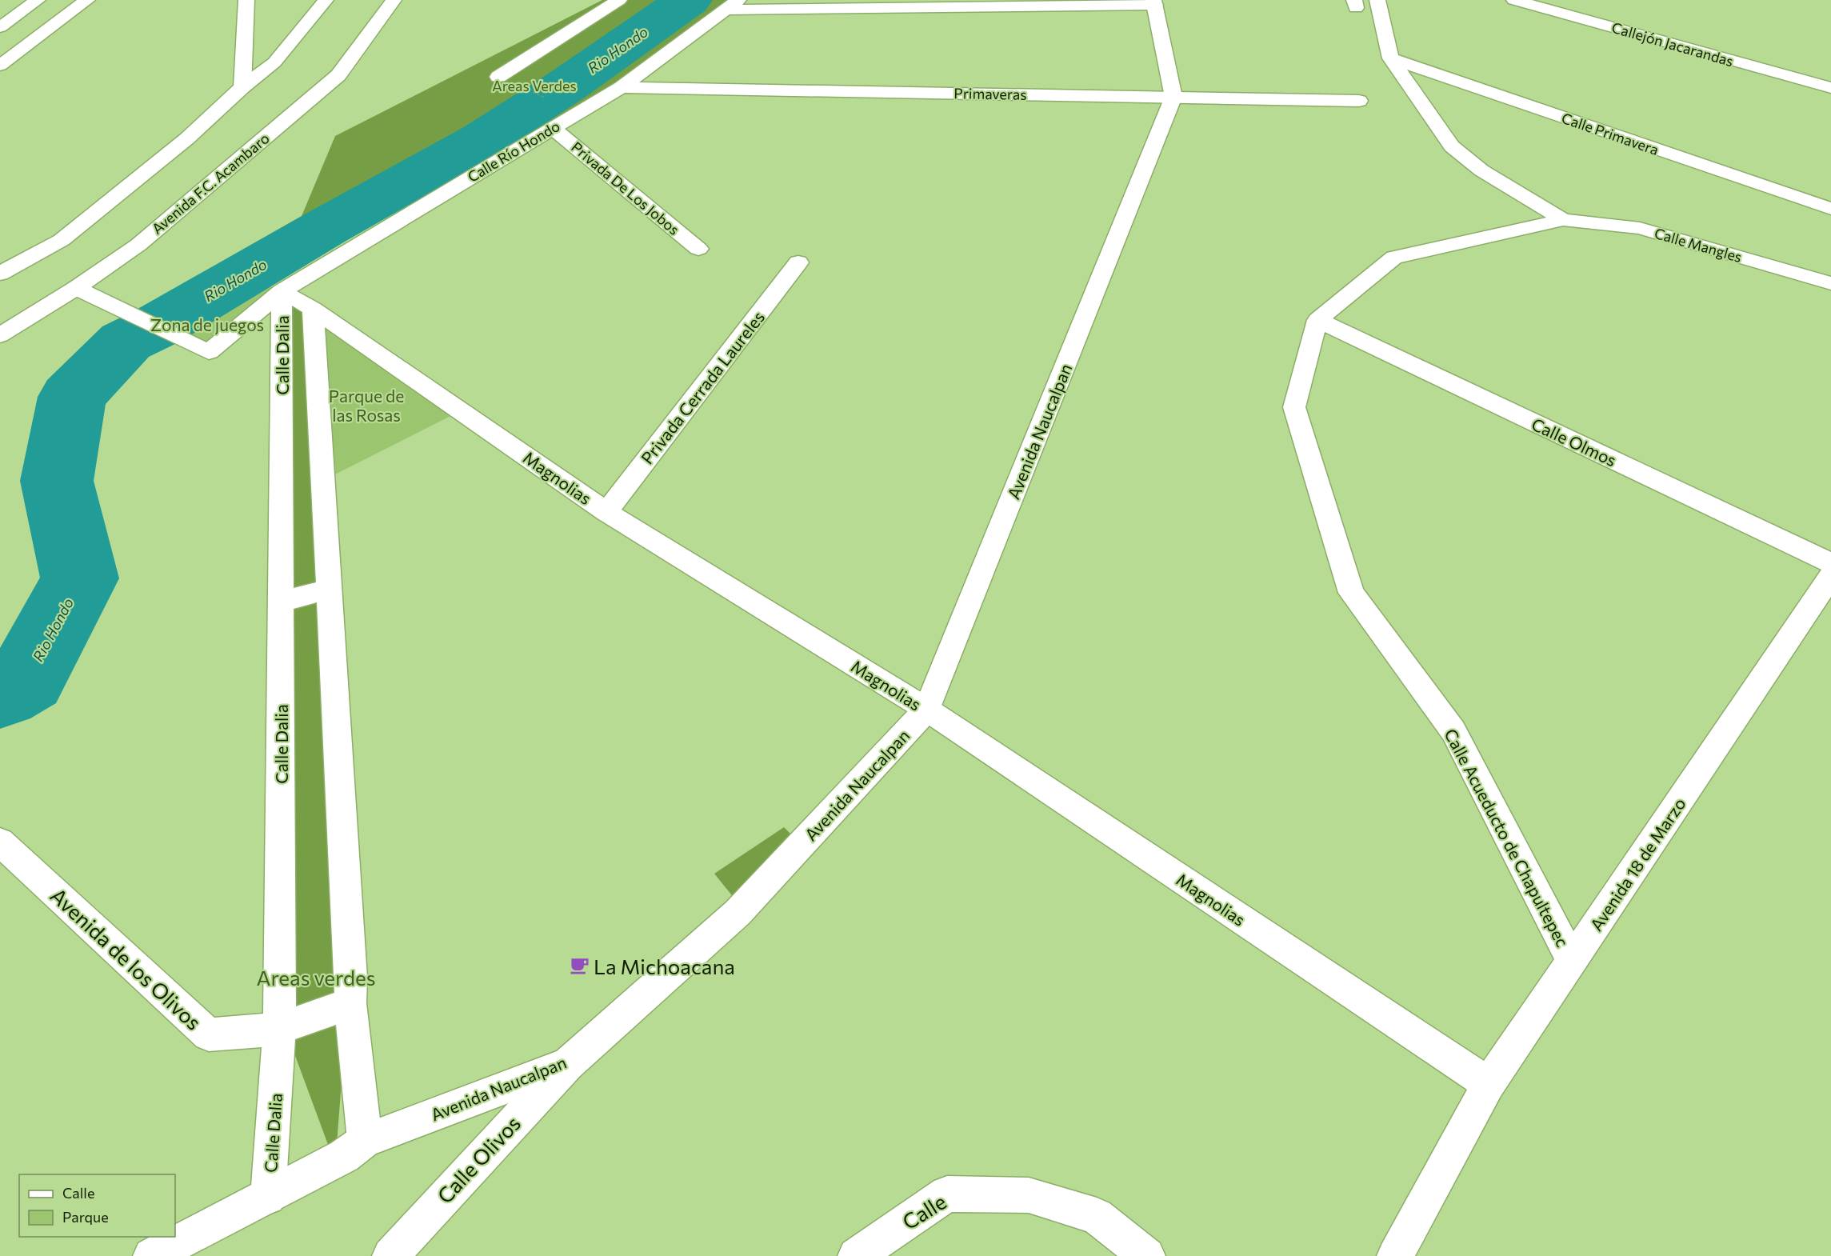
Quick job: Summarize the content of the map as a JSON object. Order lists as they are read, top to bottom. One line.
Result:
{"streets":{"street":["Callejón Jacarandas","Primaveras","Calle Primavera","Calle Río Hondo","Avenida F.C. Acambaro","Privada De Los Jobos","Calle Mangles","Calle Dalia","Privada Cerrada Laureles","Avenida Naucalpan","Calle Olmos","Magnolias","Calle Acueducto de Chapultepec","Avenida 18 de Marzo","Avenida de los Olivos","Calle Olivos","Calle"]},"crossings":[["Primaveras","Calle Río Hondo"],["Primaveras","Avenida Naucalpan"],["Calle Río Hondo","Avenida F.C. Acambaro"],["Calle Río Hondo","Privada De Los Jobos"],["Calle Río Hondo","Calle Dalia"],["Calle Río Hondo","Magnolias"],["Calle Dalia","Avenida Naucalpan"],["Calle Dalia","Magnolias"],["Calle Dalia","Avenida de los Olivos"],["Privada Cerrada Laureles","Magnolias"],["Avenida Naucalpan","Magnolias"],["Avenida Naucalpan","Calle Olivos"],["Calle Olmos","Calle Acueducto de Chapultepec"],["Magnolias","Avenida 18 de Marzo"],["Calle Acueducto de Chapultepec","Avenida 18 de Marzo"]],"water":["Rio Hondo"],"parks":["Areas Verdes","Zona de juegos","Parque de las Rosas","Areas verdes"],"places":{"cafe":["La Michoacana"]},"legend":["Calle","Parque"]}
